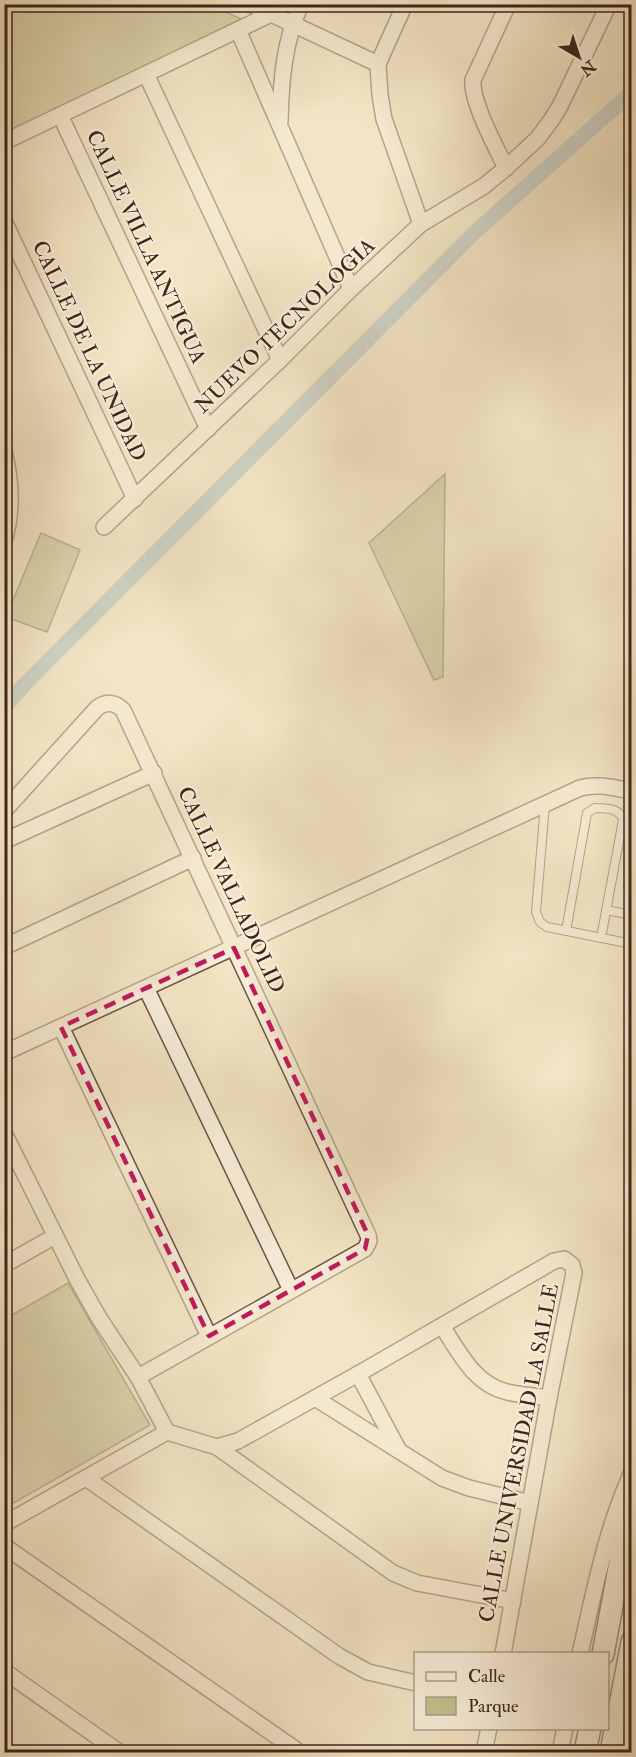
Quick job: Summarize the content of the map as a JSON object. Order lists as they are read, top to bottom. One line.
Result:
{"streets":{"street":["CALLE VILLA ANTIGUA","NUEVO TECNOLOGIA","CALLE DE LA UNIDAD","CALLE VALLADOLID","CALLE UNIVERSIDAD LA SALLE"]},"crossings":[["CALLE VILLA ANTIGUA","NUEVO TECNOLOGIA"],["NUEVO TECNOLOGIA","CALLE DE LA UNIDAD"]],"legend":["Calle","Parque"],"north":"bottom right"}
